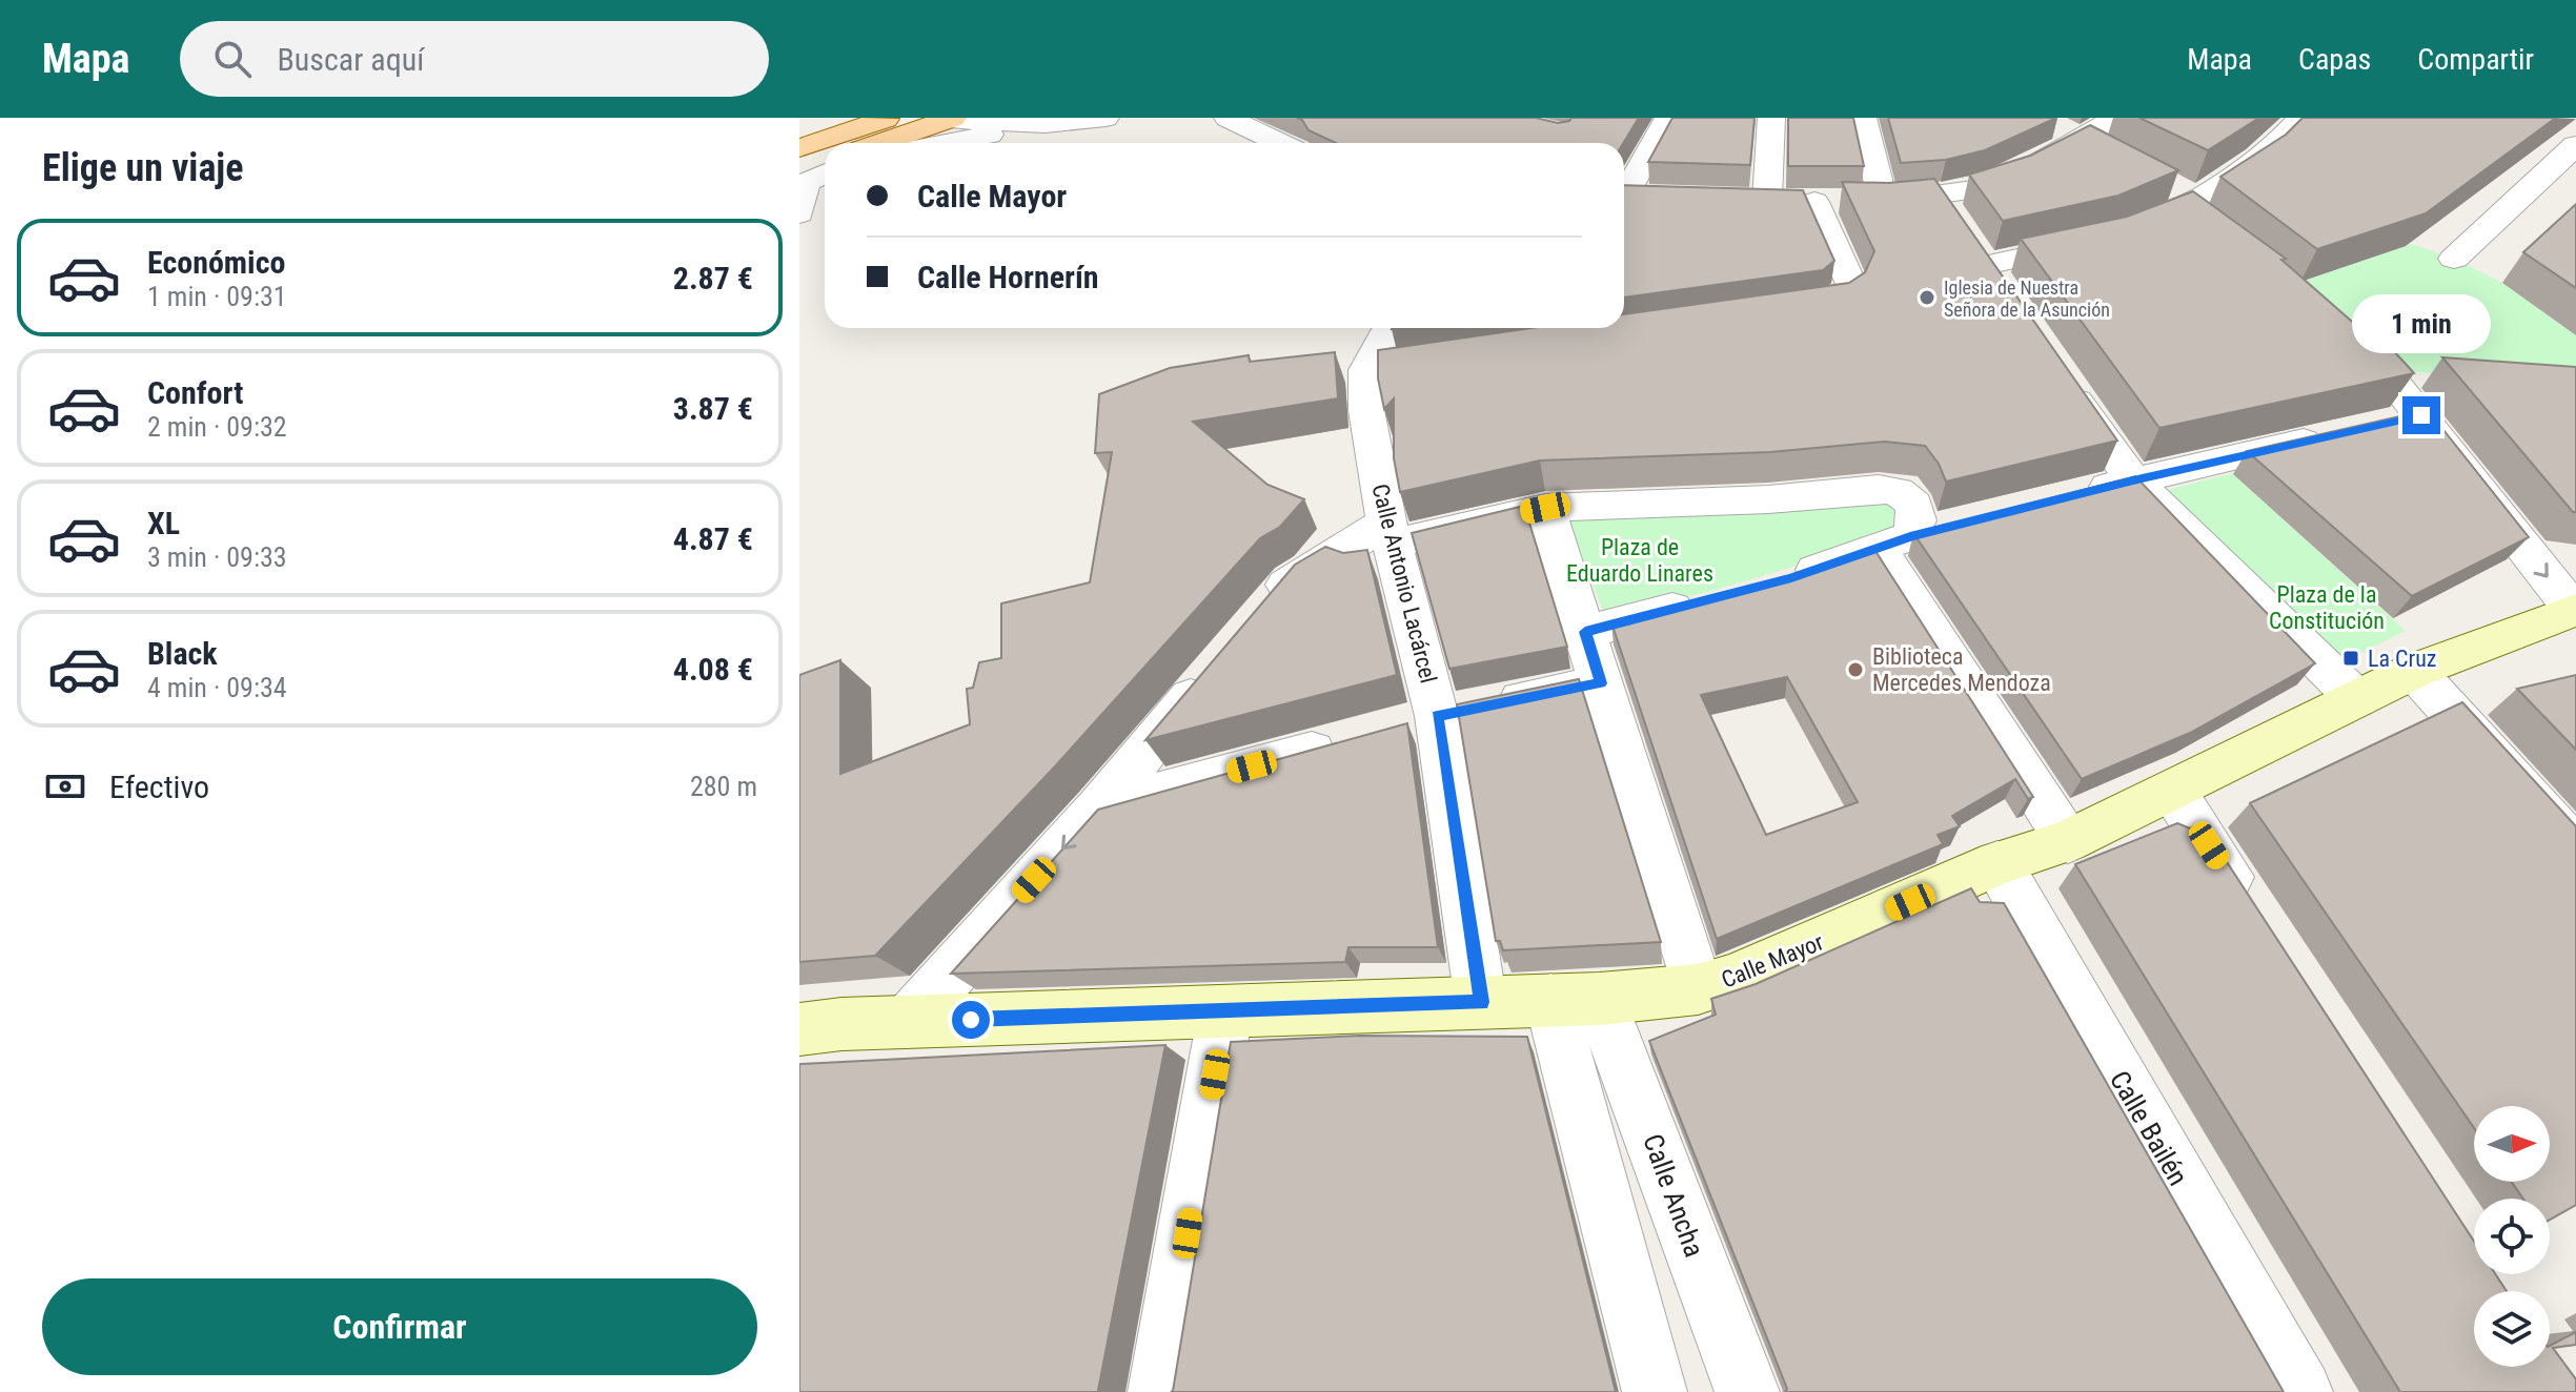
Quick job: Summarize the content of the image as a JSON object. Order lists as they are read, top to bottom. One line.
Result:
{"streets":{"main road":["Calle Mayor"],"street":["Calle Antonio Lacárcel","Calle Bailén","Calle Ancha"]},"crossings":[["Calle Antonio Lacárcel","Calle Mayor"],["Calle Mayor","Calle Bailén"],["Calle Mayor","Calle Ancha"]],"parks":["Plaza de Eduardo Linares","Plaza de la Constitución"],"places":{"other":["Iglesia de Nuestra Señora de la Asunción","Biblioteca Mercedes Mendoza"],"transit":["La Cruz"]},"north":"right","page":{"header":"Mapa","search":"Buscar aquí","nav":["Mapa","Capas","Compartir"],"heading":"Elige un viaje","banner":["Calle Mayor","Calle Hornerín"],"list":[{"name":"Económico","note":"1 min · 09:31","value":"2.87 €"},{"name":"Confort","note":"2 min · 09:32","value":"3.87 €"},{"name":"XL","note":"3 min · 09:33","value":"4.87 €"},{"name":"Black","note":"4 min · 09:34","value":"4.08 €"}],"bubble":"1 min","pay":["Efectivo","280 m"],"buttons":"Confirmar"}}
